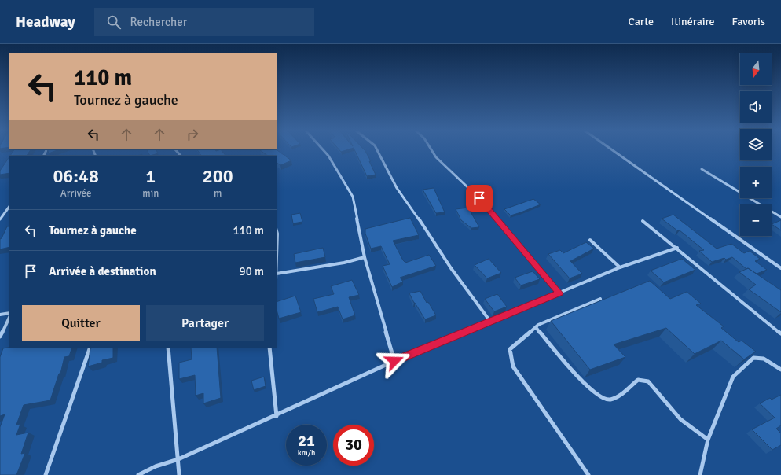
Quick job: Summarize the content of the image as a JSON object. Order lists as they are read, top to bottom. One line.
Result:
{"north":"bottom","page":{"header":"Headway","search":"Rechercher","nav":["Carte","Itinéraire","Favoris"],"map_buttons":["+","−"],"turn":["110 m","Tournez à gauche"],"eta":["06:48","Arrivée","1","min","200","m"],"list":[{"name":"Tournez à gauche","value":"110 m"},{"name":"Arrivée à destination","value":"90 m"}],"buttons":["Quitter","Partager"],"speed":"21 km/h","limit":"30"}}
